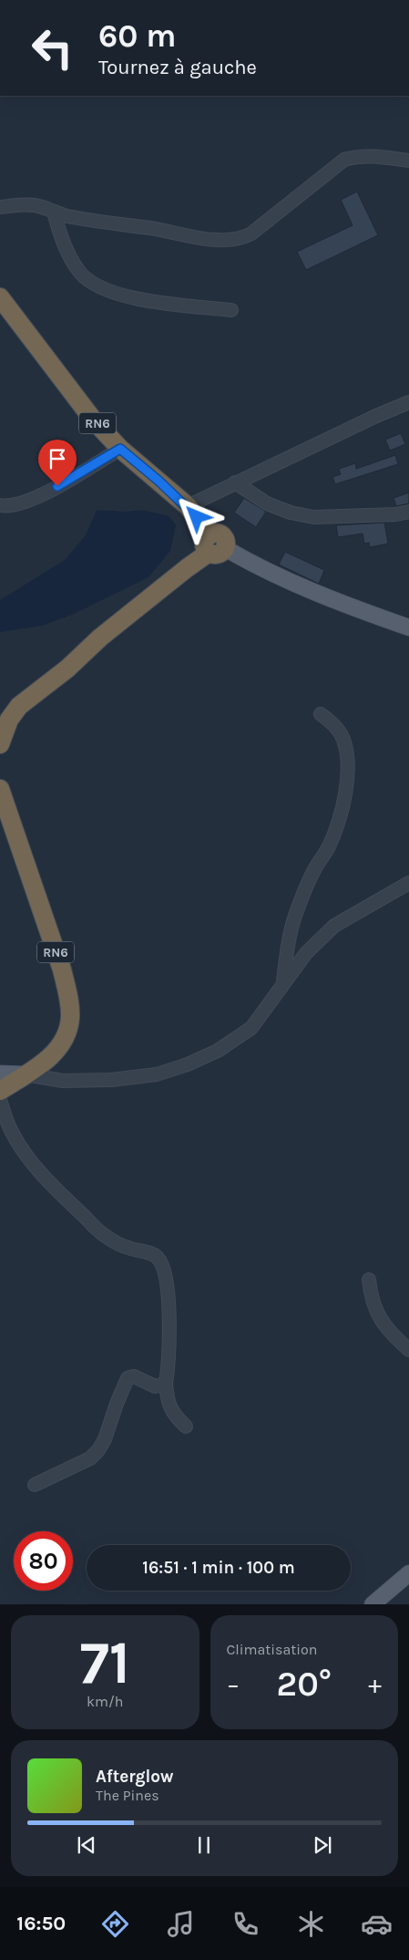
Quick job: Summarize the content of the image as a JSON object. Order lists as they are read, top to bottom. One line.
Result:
{"streets":{"highway":["RN6"]},"page":{"turn":["60 m","Tournez à gauche"],"limit":"80","trip":"16:51 · 1 min · 100 m","tile":[["71","km/h"],"Climatisation"],"heat":["−","20°","+"],"song":["Afterglow","The Pines"],"tabs":"16:50"}}
